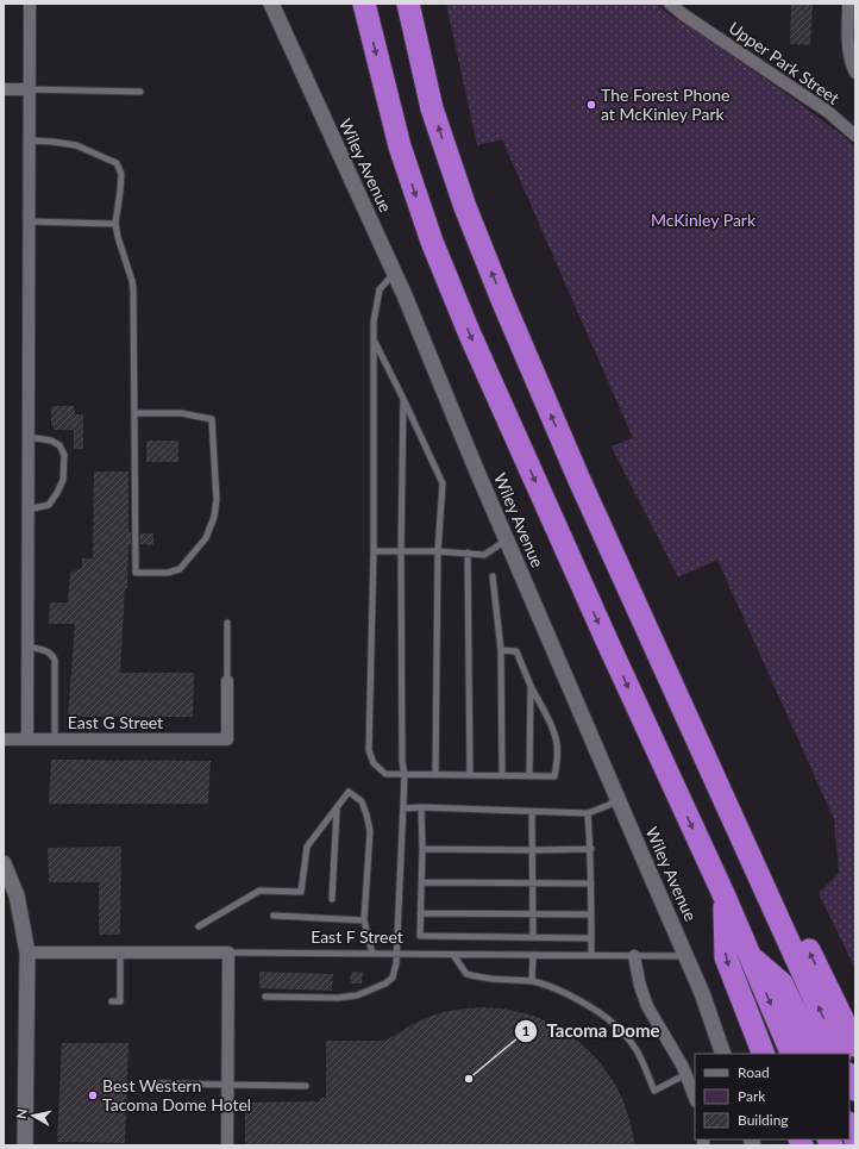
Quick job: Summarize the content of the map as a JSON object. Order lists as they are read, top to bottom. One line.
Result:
{"streets":{"street":["Upper Park Street","Wiley Avenue","East G Street","East F Street"]},"crossings":[["Wiley Avenue","East F Street"]],"parks":["McKinley Park"],"places":["The Forest Phone at McKinley Park","Tacoma Dome","Best Western Tacoma Dome Hotel"],"legend":["Road","Park","Building"],"north":"left"}
